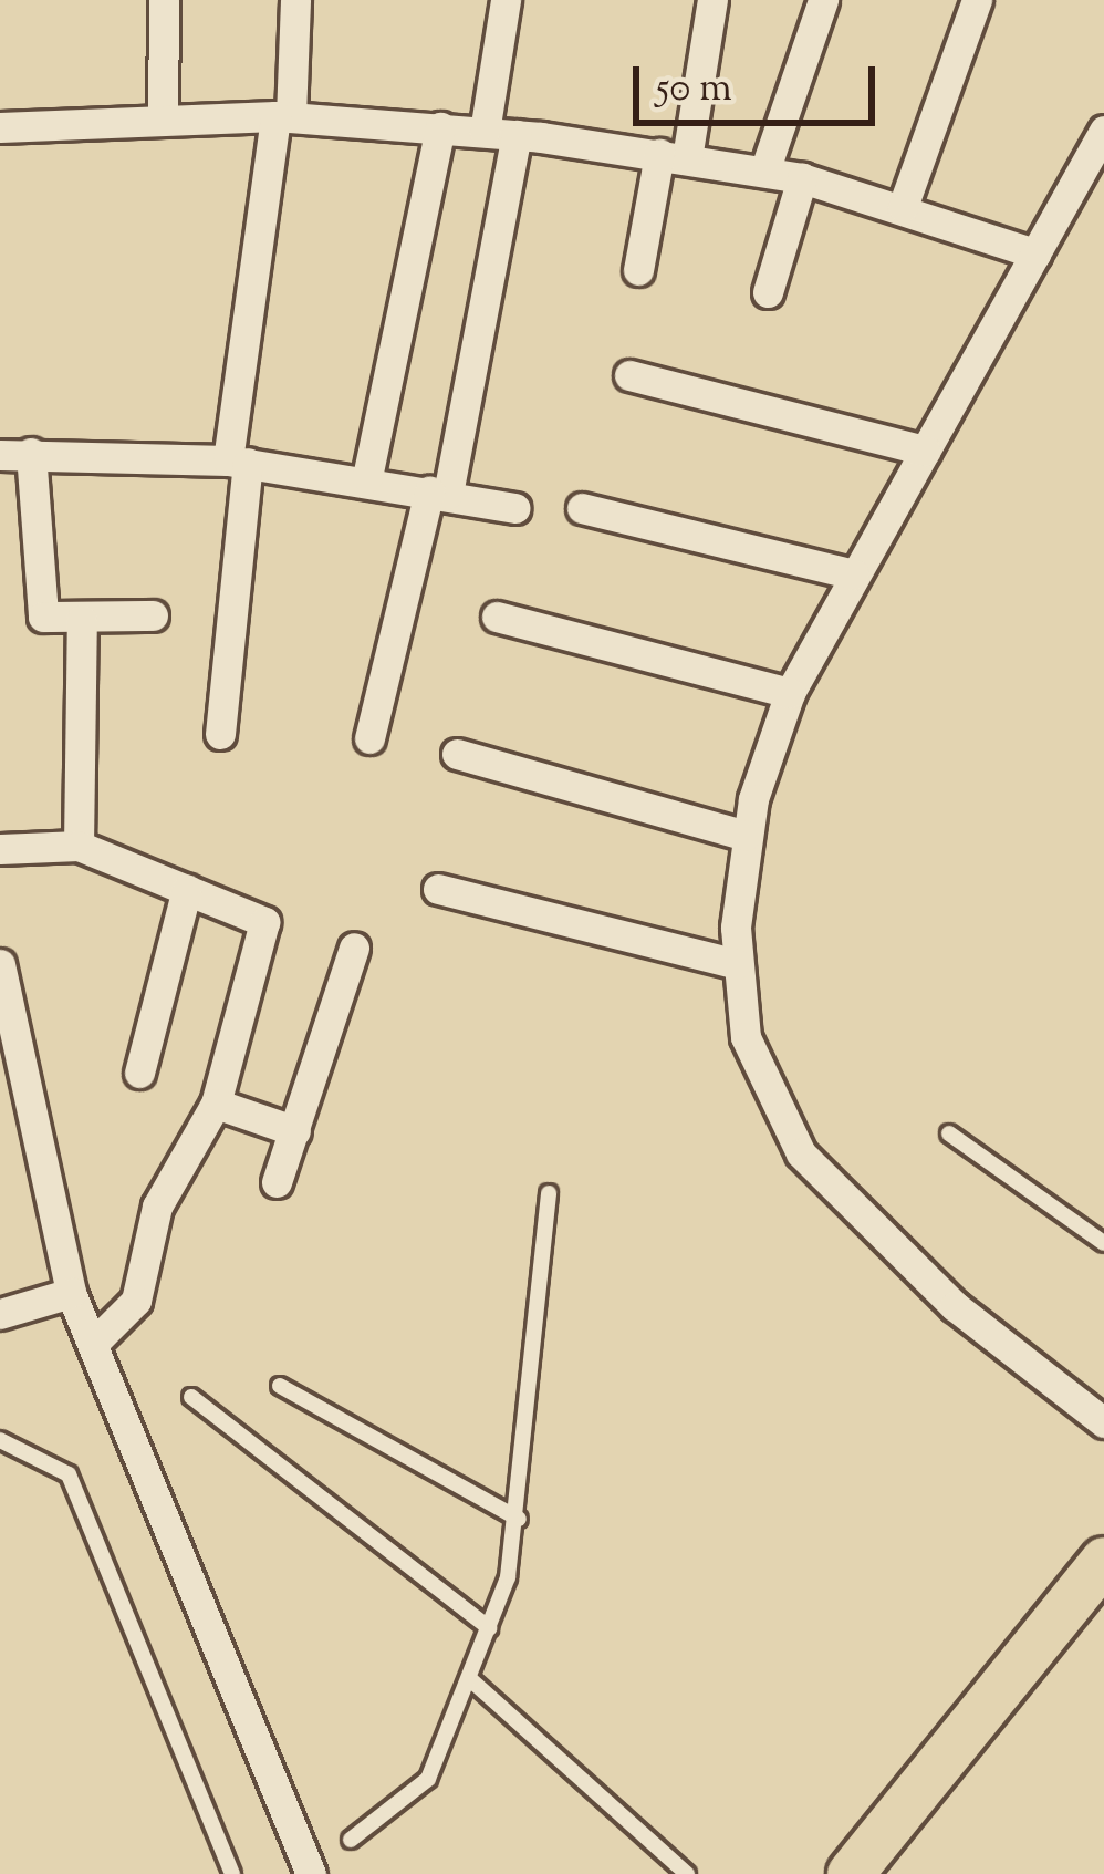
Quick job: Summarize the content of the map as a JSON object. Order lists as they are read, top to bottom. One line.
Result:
{"scale_bar":"50 m"}
